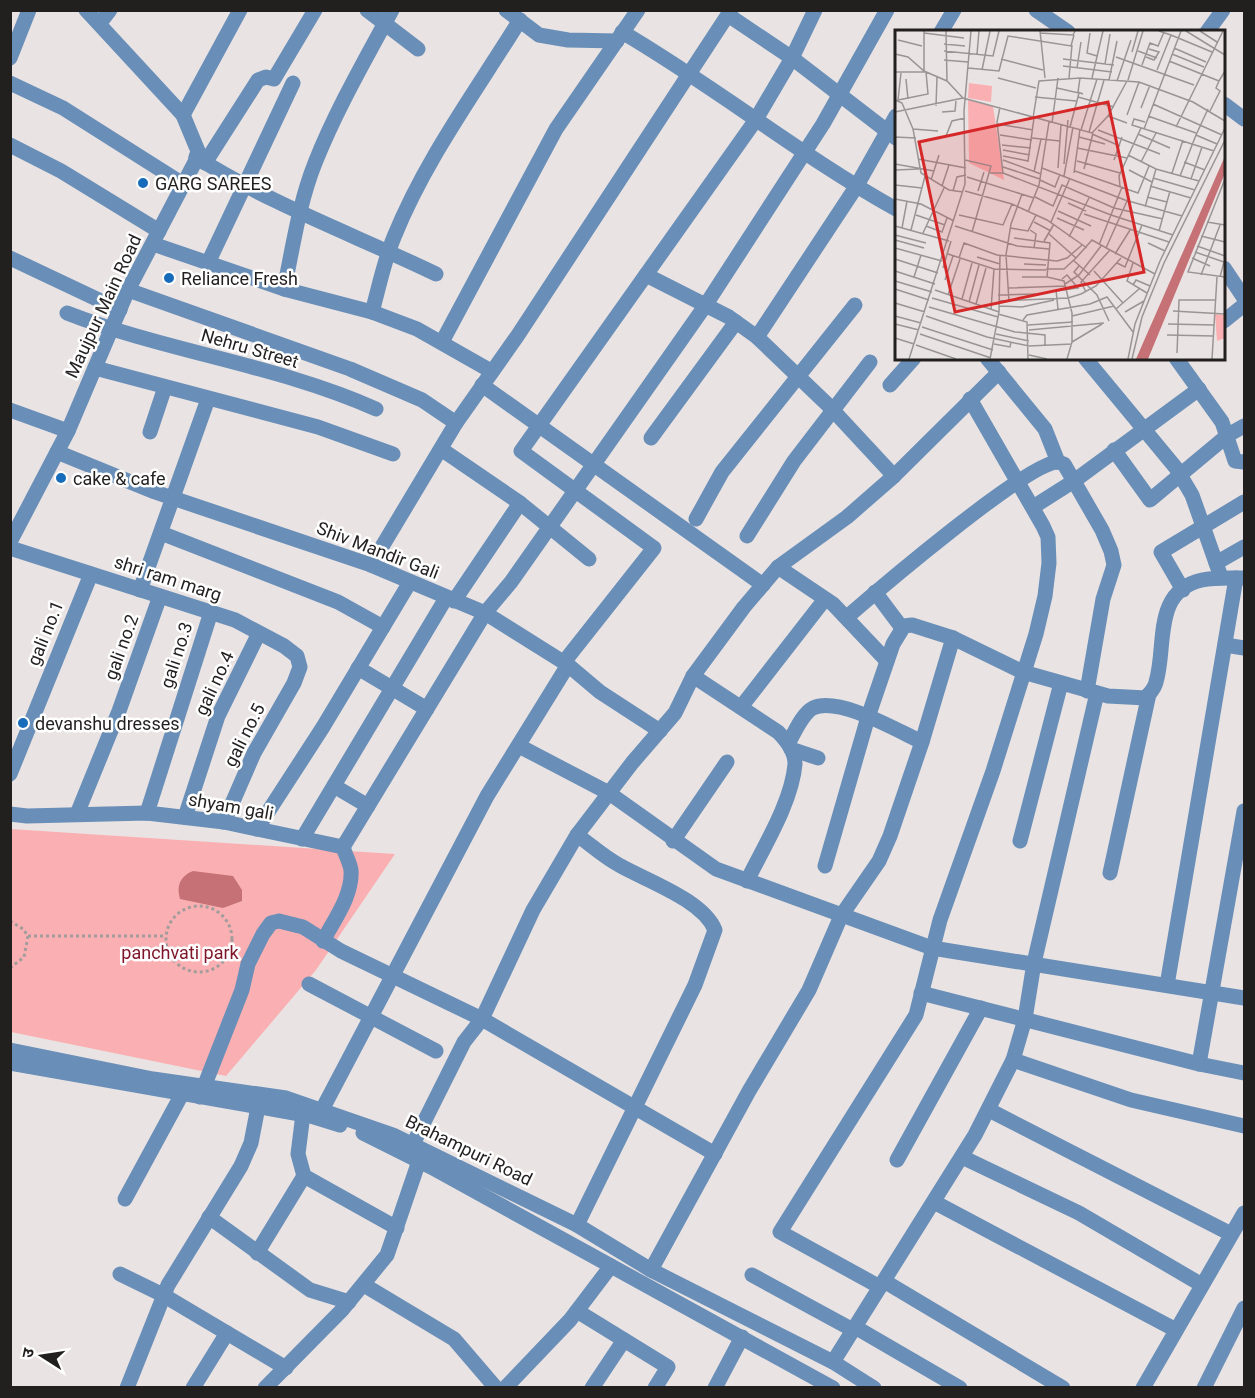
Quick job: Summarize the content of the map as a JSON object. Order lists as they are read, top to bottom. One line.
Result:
{"streets":{"street":["Maujpur Main Road","Nehru Street","Shiv Mandir Gali","shri ram marg","gali no.1","gali no.2","gali no.3","gali no.4","gali no.5","shyam gali","Brahampuri Road"]},"crossings":[["Maujpur Main Road","Nehru Street"],["Maujpur Main Road","Shiv Mandir Gali"],["shri ram marg","gali no.1"],["shri ram marg","gali no.2"],["shri ram marg","gali no.3"],["shri ram marg","gali no.4"],["shri ram marg","gali no.5"],["gali no.2","shyam gali"],["gali no.3","shyam gali"],["gali no.4","shyam gali"],["gali no.5","shyam gali"]],"parks":["panchvati park"],"places":["GARG SAREES","Reliance Fresh","cake & cafe","devanshu dresses"],"north":"left"}
